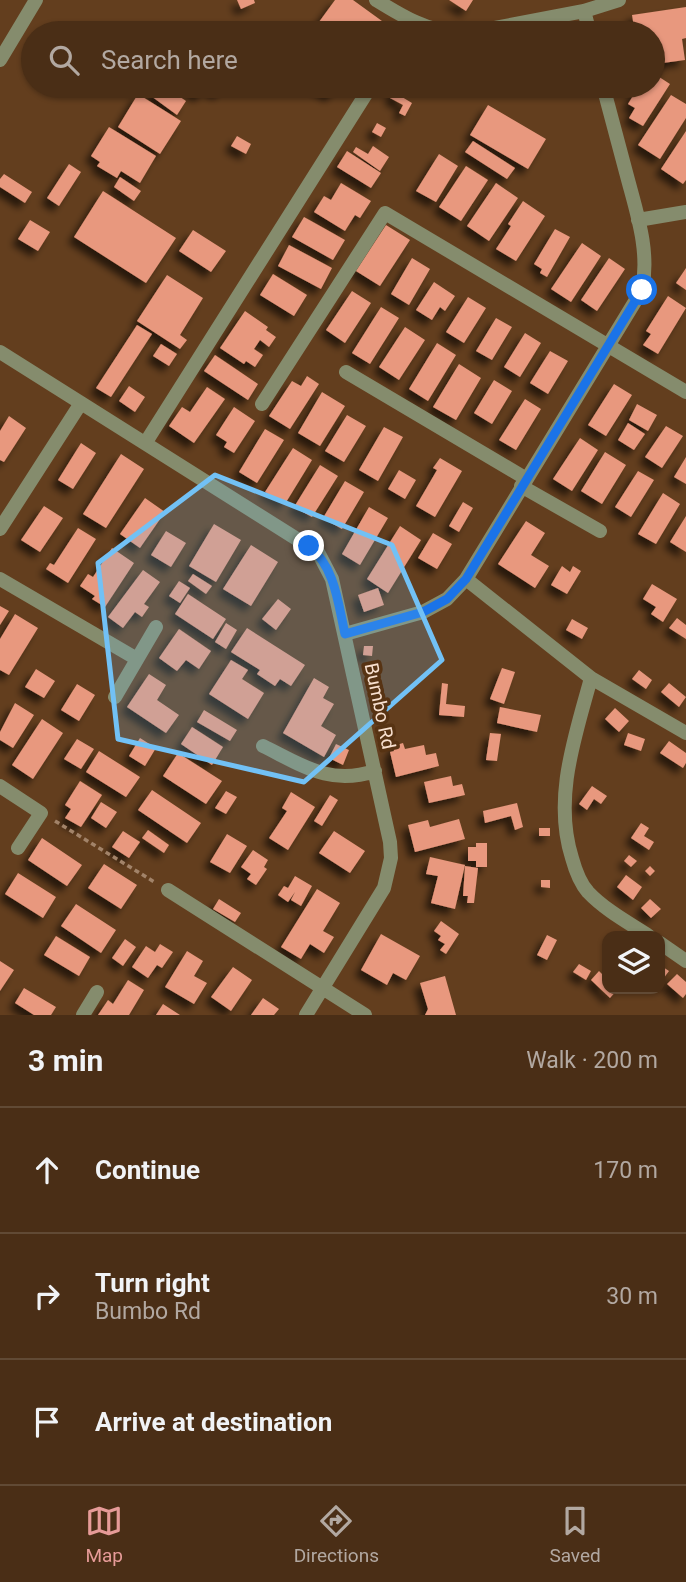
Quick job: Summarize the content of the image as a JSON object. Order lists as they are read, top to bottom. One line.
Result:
{"streets":{"street":["Bumbo Rd"]},"page":{"search":"Search here","heading":["3 min","Walk · 200 m"],"list":[["Continue","170 m"],["Turn right","Bumbo Rd","30 m"],"Arrive at destination"],"nav":["Map","Directions","Saved"]}}
